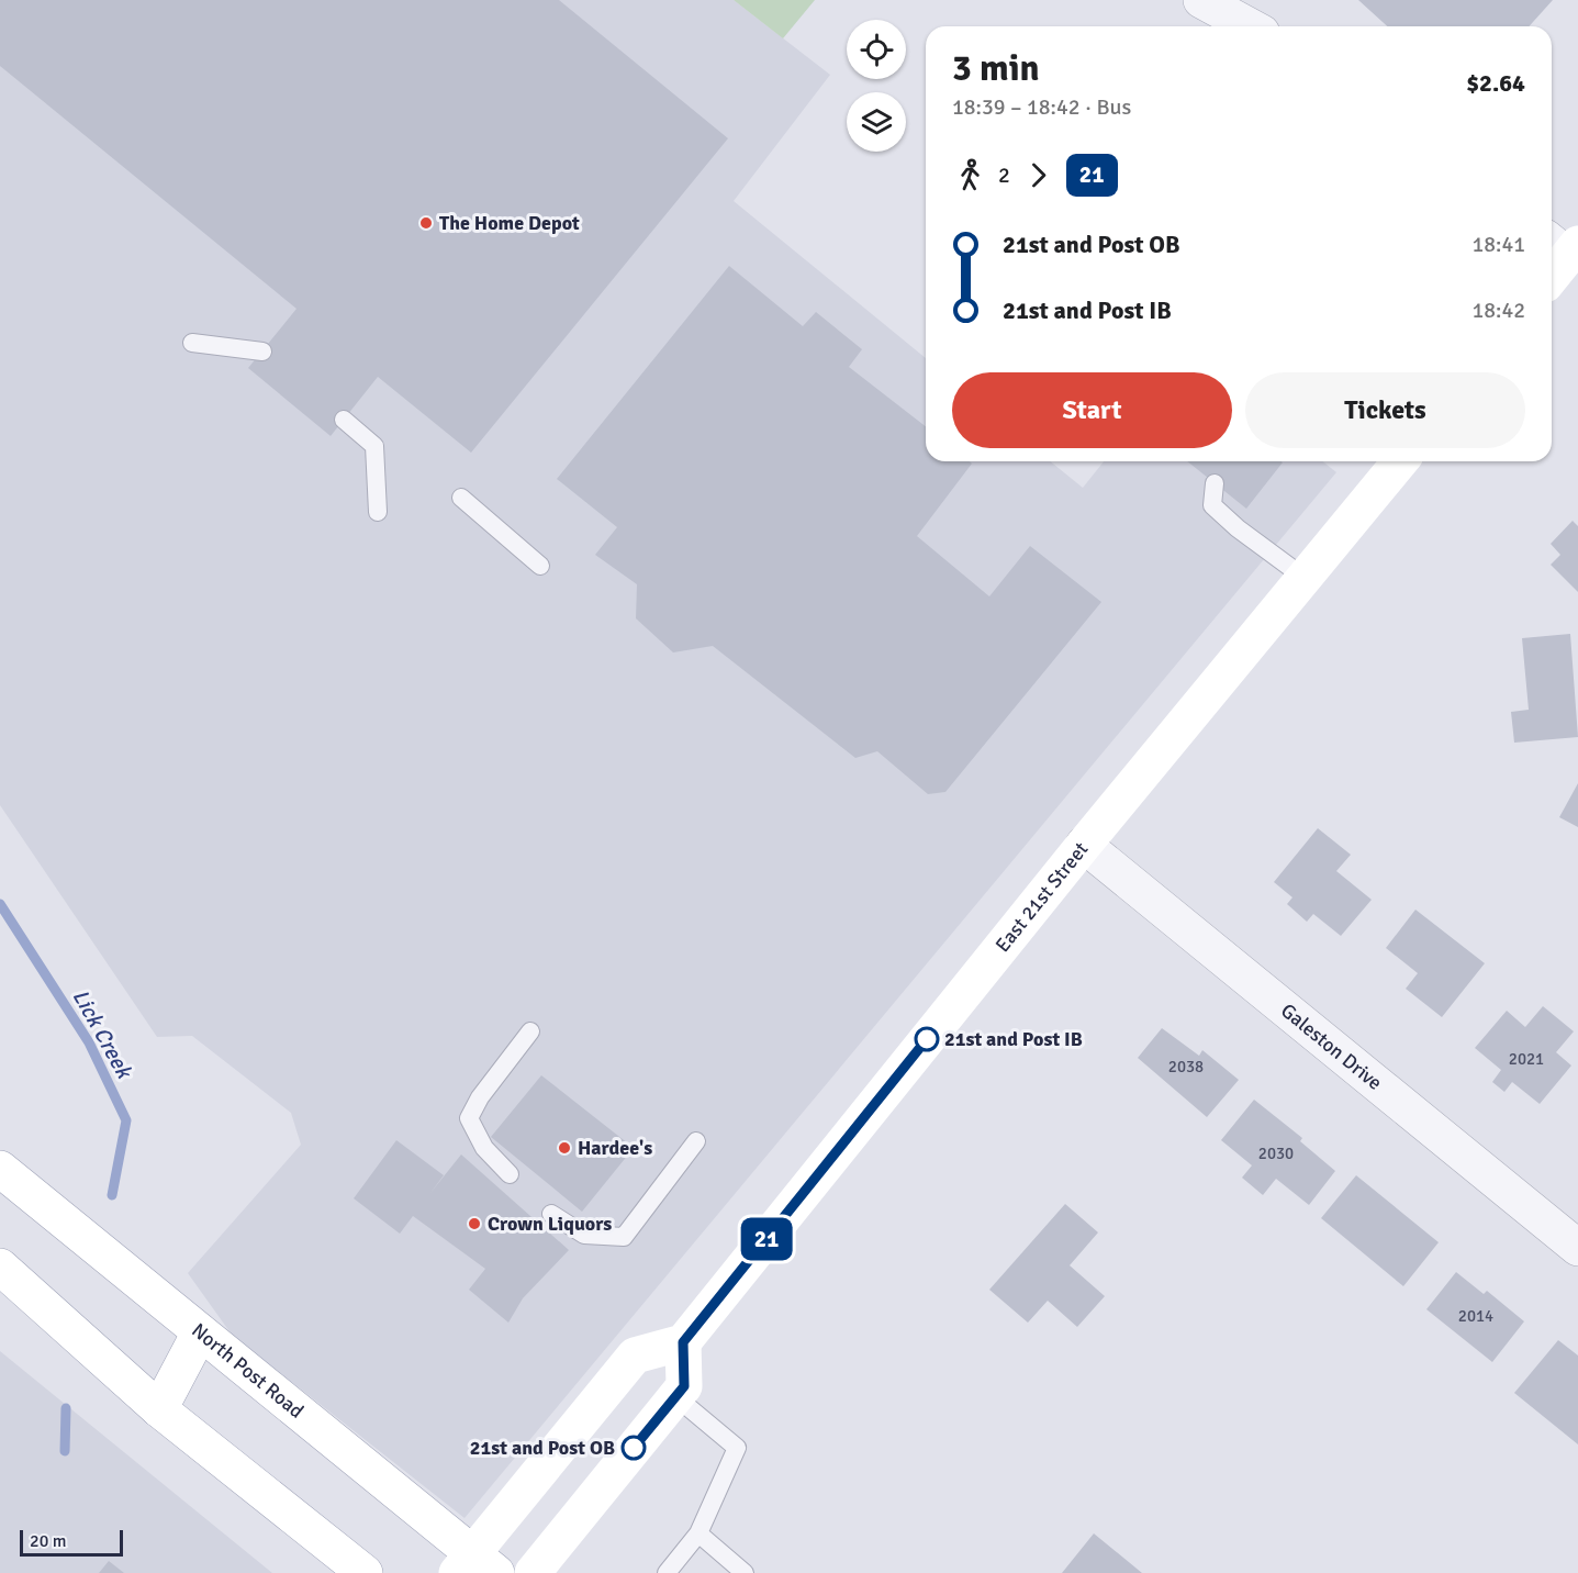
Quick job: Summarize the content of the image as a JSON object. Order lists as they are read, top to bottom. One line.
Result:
{"streets":{"main road":["East 21st Street","North Post Road"],"street":["Galeston Drive"]},"crossings":[["East 21st Street","Galeston Drive"]],"water":["Lick Creek"],"places":["The Home Depot","21st and Post IB","Hardee's","Crown Liquors","21st and Post OB"],"lines":["bus line 21"],"house_numbers":["2021","2038","2030","2014"],"scale_bar":"20 m","page":{"on_map":"21","heading":["3 min","18:39 – 18:42 · Bus","$2.64"],"legs":["2","21"],"list":[{"name":"21st and Post OB","value":"18:41"},{"name":"21st and Post IB","value":"18:42"}],"buttons":["Start","Tickets"],"scale":"20 m"}}
